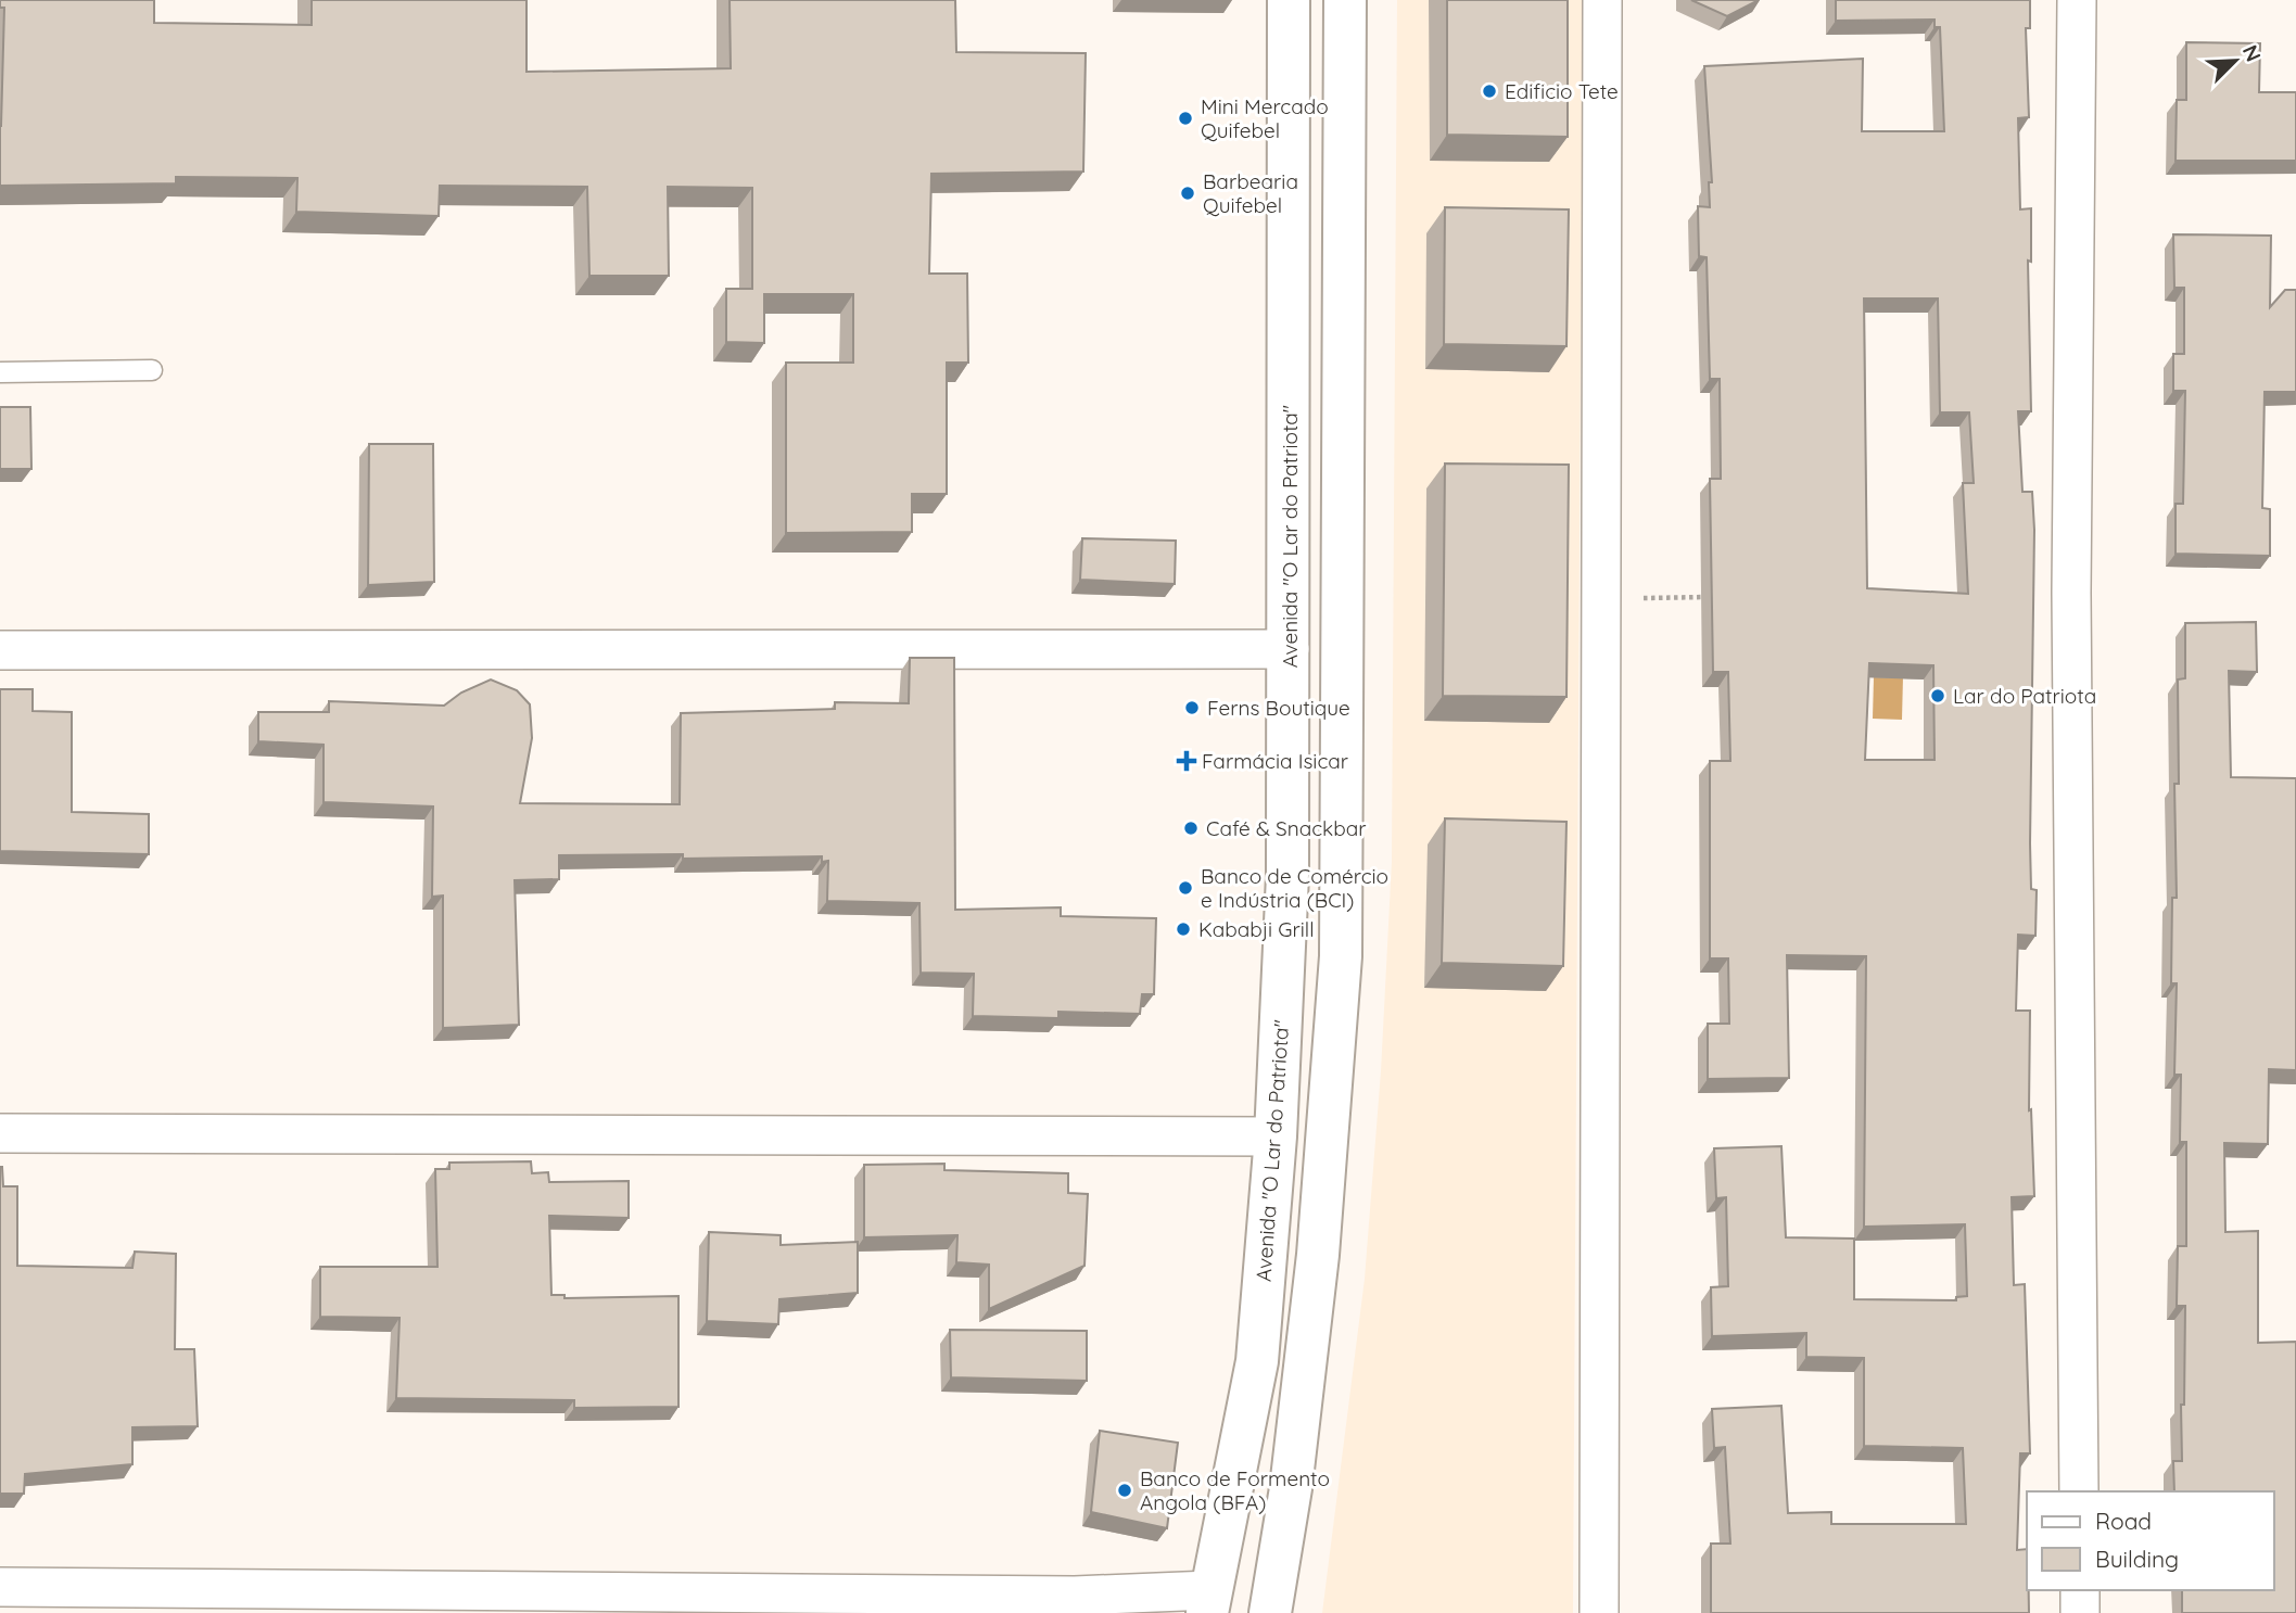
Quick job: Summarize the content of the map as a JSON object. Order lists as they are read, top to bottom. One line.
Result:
{"streets":{"main road":["Avenida \"O Lar do Patriota\""]},"places":{"other":["Edificio Tete","Mini Mercado Quifebel","Barbearia Quifebel","Lar do Patriota","Ferns Boutique","Café & Snackbar","Banco de Comércio e Indústria (BCI)","Kababji Grill","Banco de Formento Angola (BFA)"],"health":["Farmácia Isicar"]},"legend":["Road","Building"],"north":"top right"}
